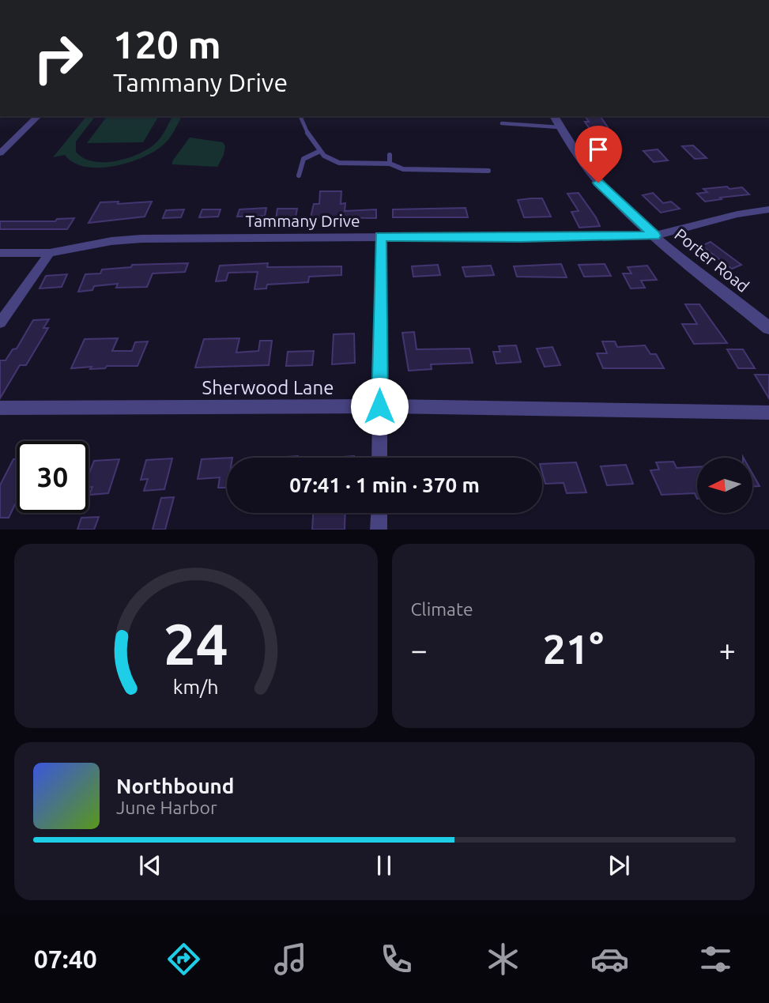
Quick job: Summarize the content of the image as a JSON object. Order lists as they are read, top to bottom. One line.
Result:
{"streets":{"street":["Tammany Drive","Porter Road","Sherwood Lane"]},"crossings":[["Tammany Drive","Porter Road"]],"north":"left","page":{"turn":["120 m","Tammany Drive"],"limit":"30","trip":"07:41 · 1 min · 370 m","tile":"Climate","heat":["−","21°","+"],"song":["Northbound","June Harbor"],"tabs":"07:40","gauge":["24","km/h"]}}
